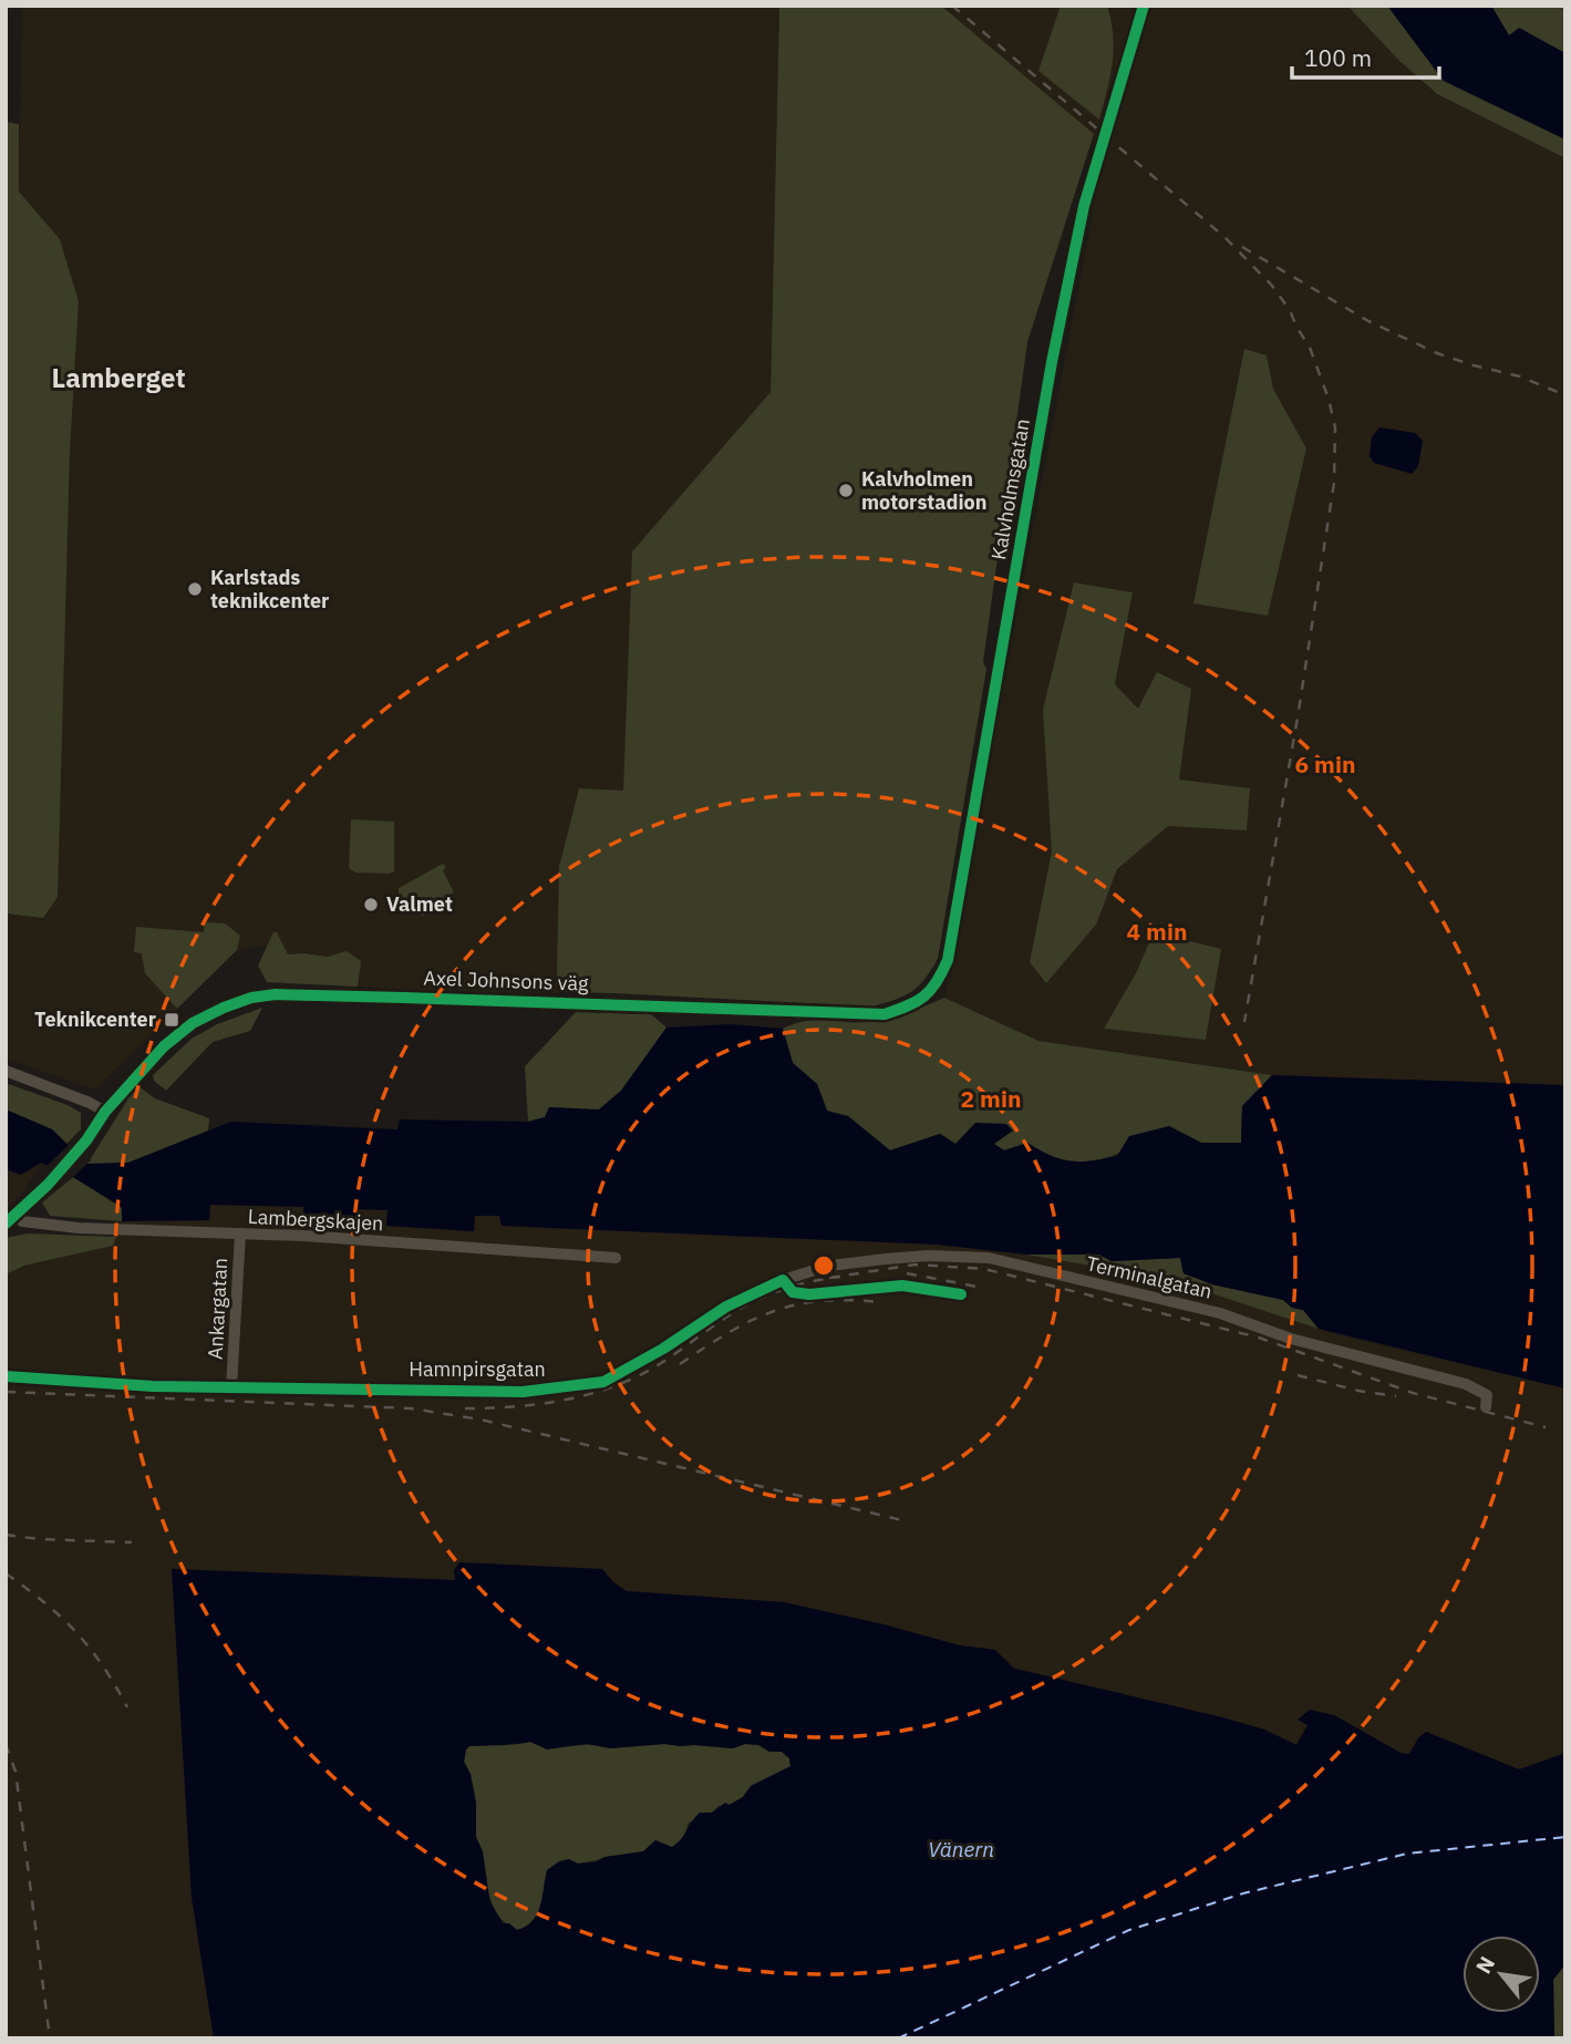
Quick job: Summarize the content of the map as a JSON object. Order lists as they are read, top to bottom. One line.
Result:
{"streets":{"street":["Kalvholmsgatan","Axel Johnsons väg","Lambergskajen","Terminalgatan","Ankargatan","Hamnpirsgatan"]},"crossings":[["Kalvholmsgatan","Axel Johnsons väg"],["Axel Johnsons väg","Lambergskajen"],["Lambergskajen","Ankargatan"],["Terminalgatan","Hamnpirsgatan"],["Ankargatan","Hamnpirsgatan"]],"districts":["Lamberget"],"water":["Vänern"],"places":{"other":["Kalvholmen motorstadion","Karlstads teknikcenter","Valmet"],"transit":["Teknikcenter"]},"scale_bar":"100 m","north":"top left","rings":["6 min","4 min","2 min"]}
